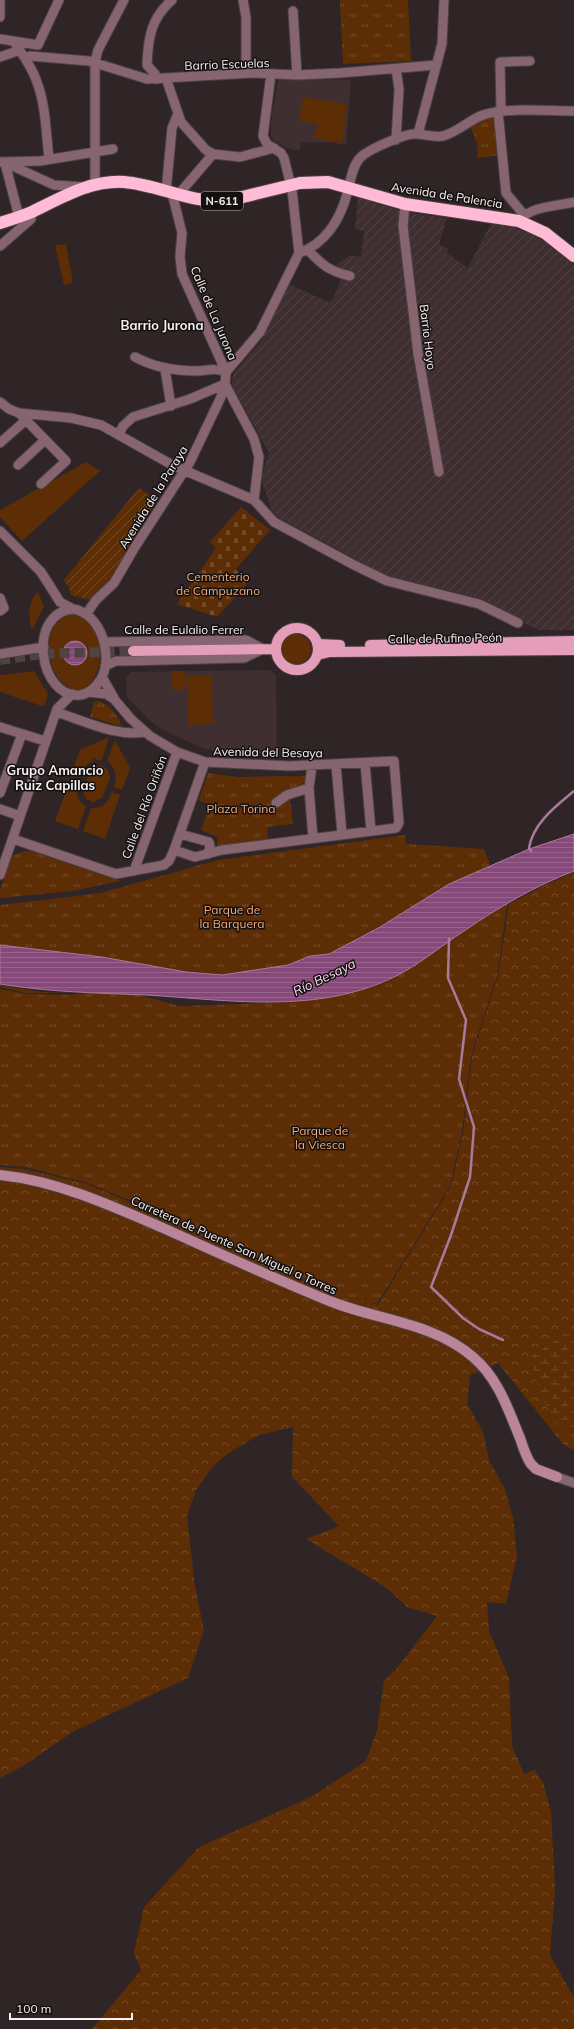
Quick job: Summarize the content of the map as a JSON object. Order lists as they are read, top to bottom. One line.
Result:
{"streets":{"highway":["Avenida de Palencia","N-611"],"main road":["Calle de Eulalio Ferrer","Calle de Rufino Peón"],"street":["Barrio Escuelas","Calle de La Jurona","Barrio Hoyo","Avenida de la Paraya","Avenida del Besaya","Calle del Río Oriñón","Carretera de Puente San Miguel a Torres"]},"crossings":[["Avenida de Palencia","Calle de La Jurona"],["Avenida de Palencia","Barrio Hoyo"],["Calle de La Jurona","Avenida de la Paraya"],["Avenida de la Paraya","Calle de Eulalio Ferrer"],["Calle de Eulalio Ferrer","Calle de Rufino Peón"],["Avenida del Besaya","Calle del Río Oriñón"]],"districts":["Barrio Jurona","Grupo Amancio Ruiz Capillas"],"water":["Río Besaya"],"parks":["Cementerio de Campuzano","Plaza Torina","Parque de la Barquera","Parque de la Viesca"],"scale_bar":"100 m"}
